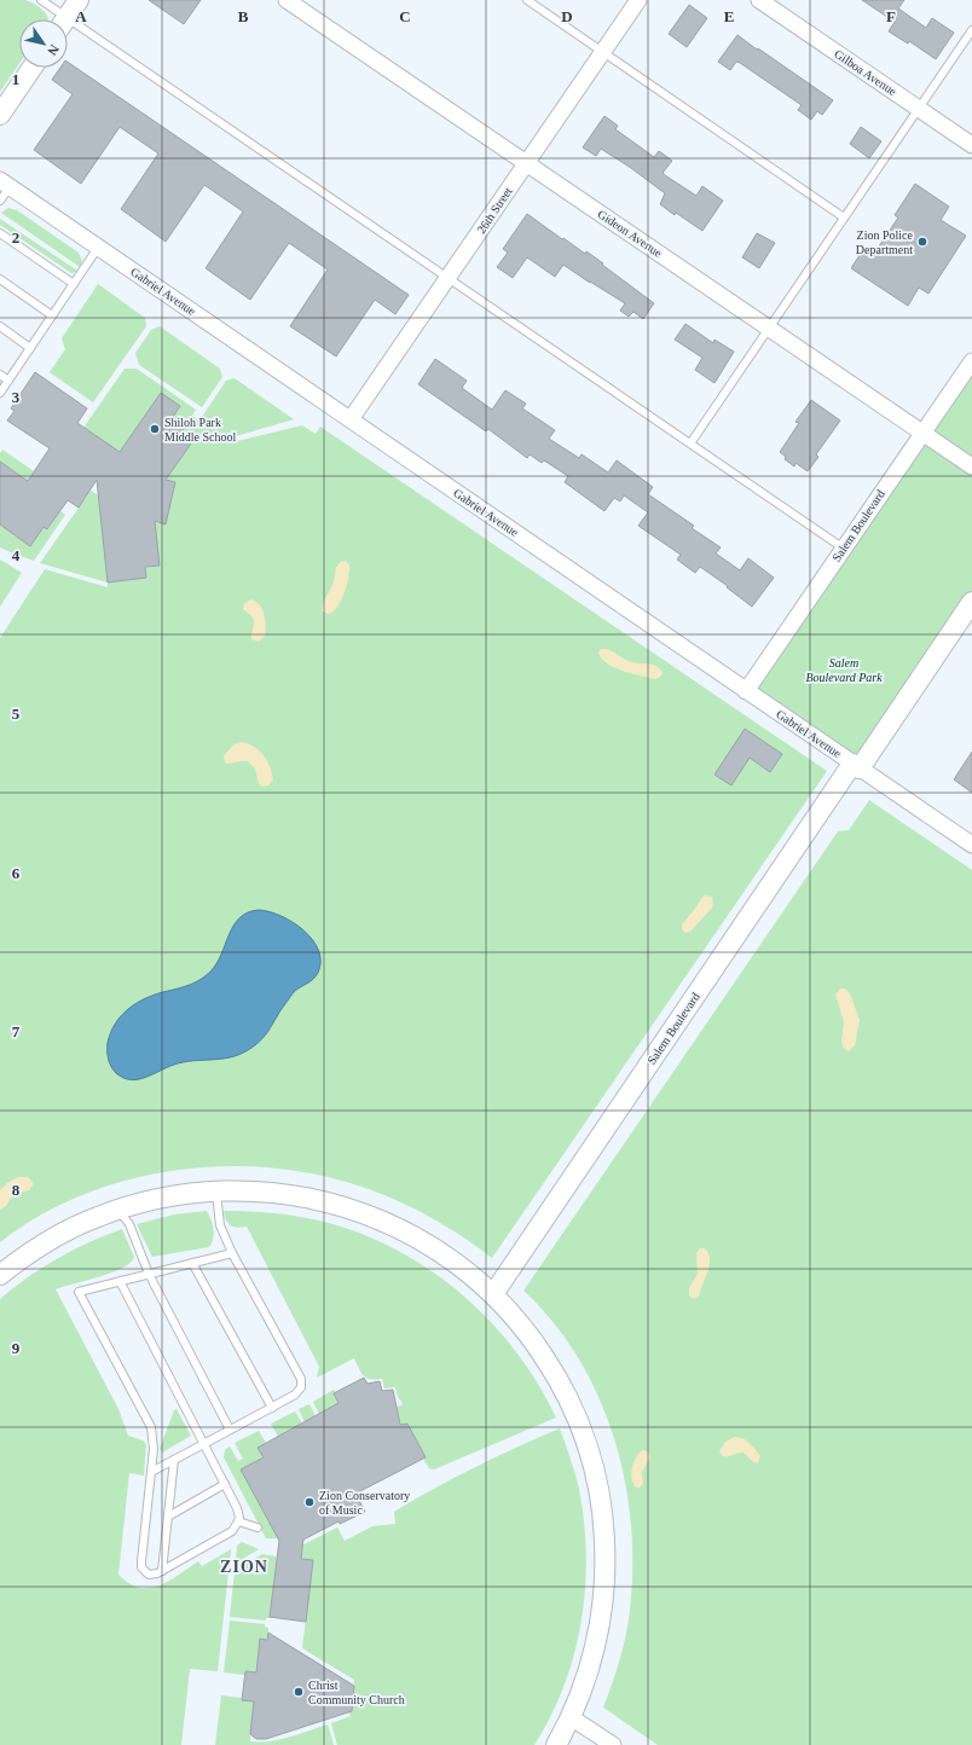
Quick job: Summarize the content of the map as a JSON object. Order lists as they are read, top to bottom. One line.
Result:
{"streets":{"street":["Gilboa Avenue","26th Street","Gideon Avenue","Gabriel Avenue","Salem Boulevard"]},"crossings":[["26th Street","Gideon Avenue"],["26th Street","Gabriel Avenue"],["Gideon Avenue","Salem Boulevard"],["Gabriel Avenue","Salem Boulevard"]],"districts":["ZION"],"parks":["Salem Boulevard Park"],"places":["Zion Police Department","Shiloh Park Middle School","Zion Conservatory of Music","Christ Community Church"],"north":"bottom right","grid":{"columns":["A","B","C","D","E","F"],"rows":["1","2","3","4","5","6","7","8","9"]}}
